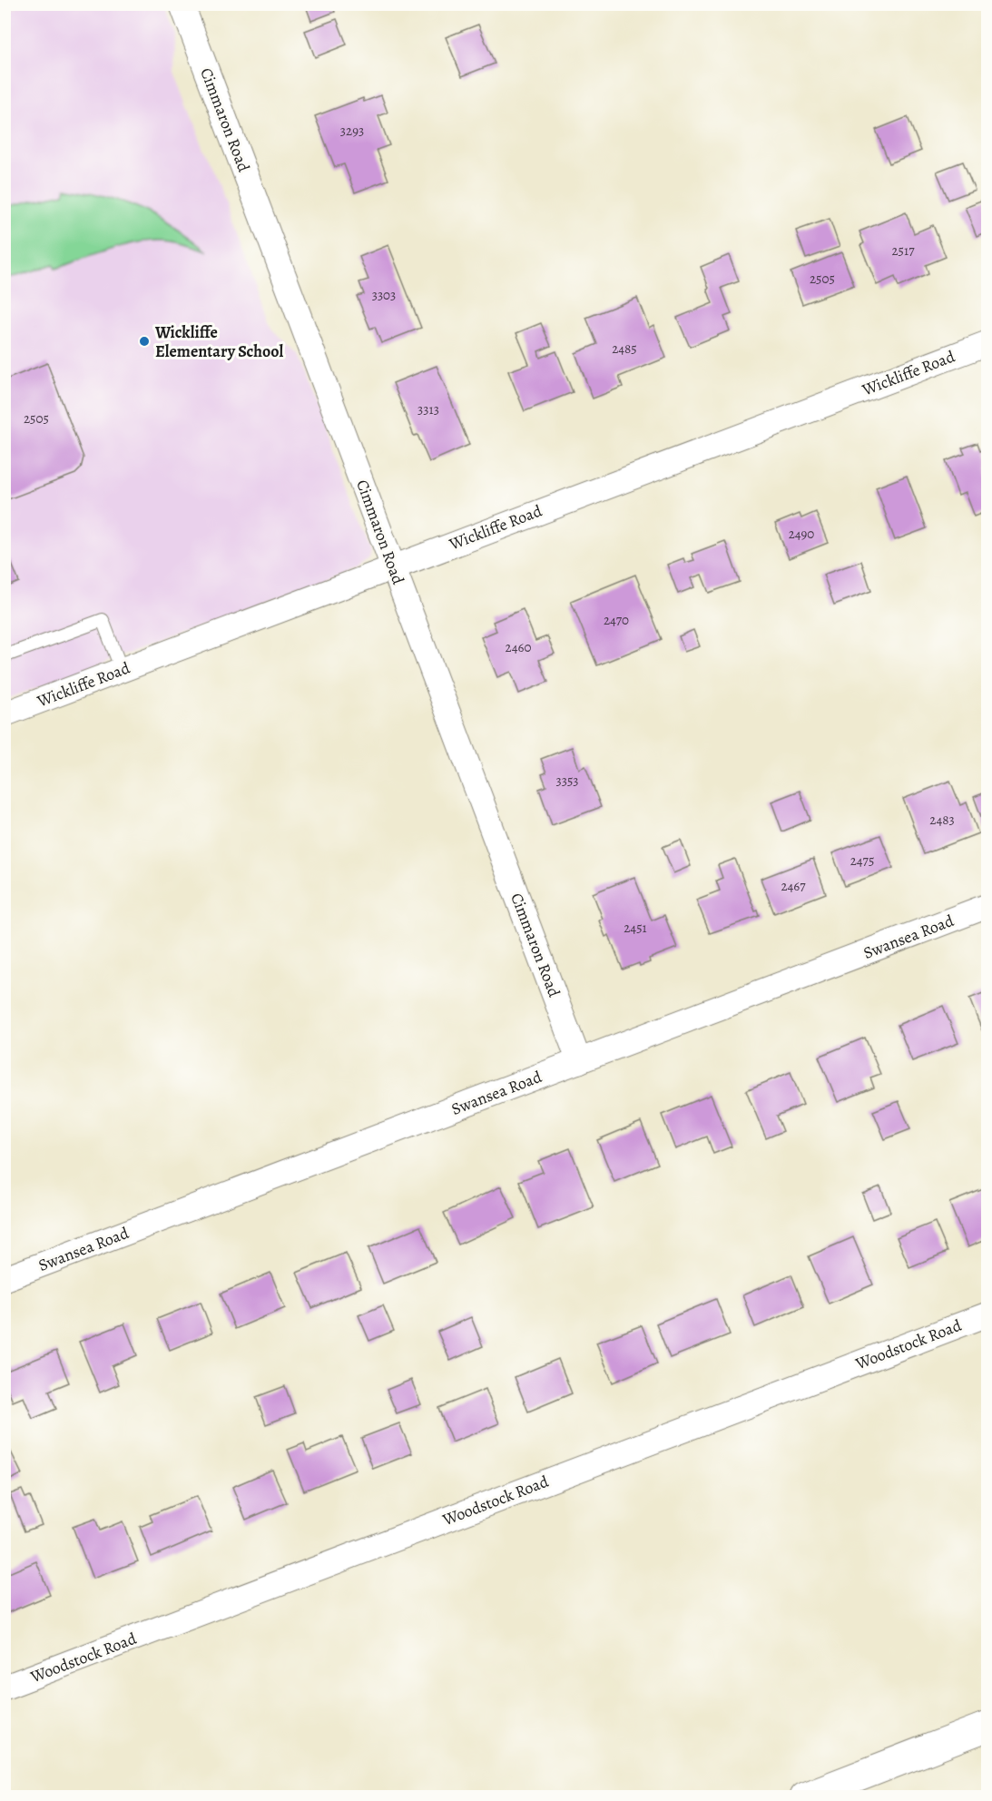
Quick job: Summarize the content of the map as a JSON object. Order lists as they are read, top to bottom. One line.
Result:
{"streets":{"street":["Cimmaron Road","Wickliffe Road","Swansea Road","Woodstock Road"]},"crossings":[["Cimmaron Road","Wickliffe Road"],["Cimmaron Road","Swansea Road"]],"places":["Wickliffe Elementary School"],"house_numbers":["3293","2517","2505","3303","2485","3313","2505","2490","2470","2460","3353","2483","2475","2467","2451"]}
